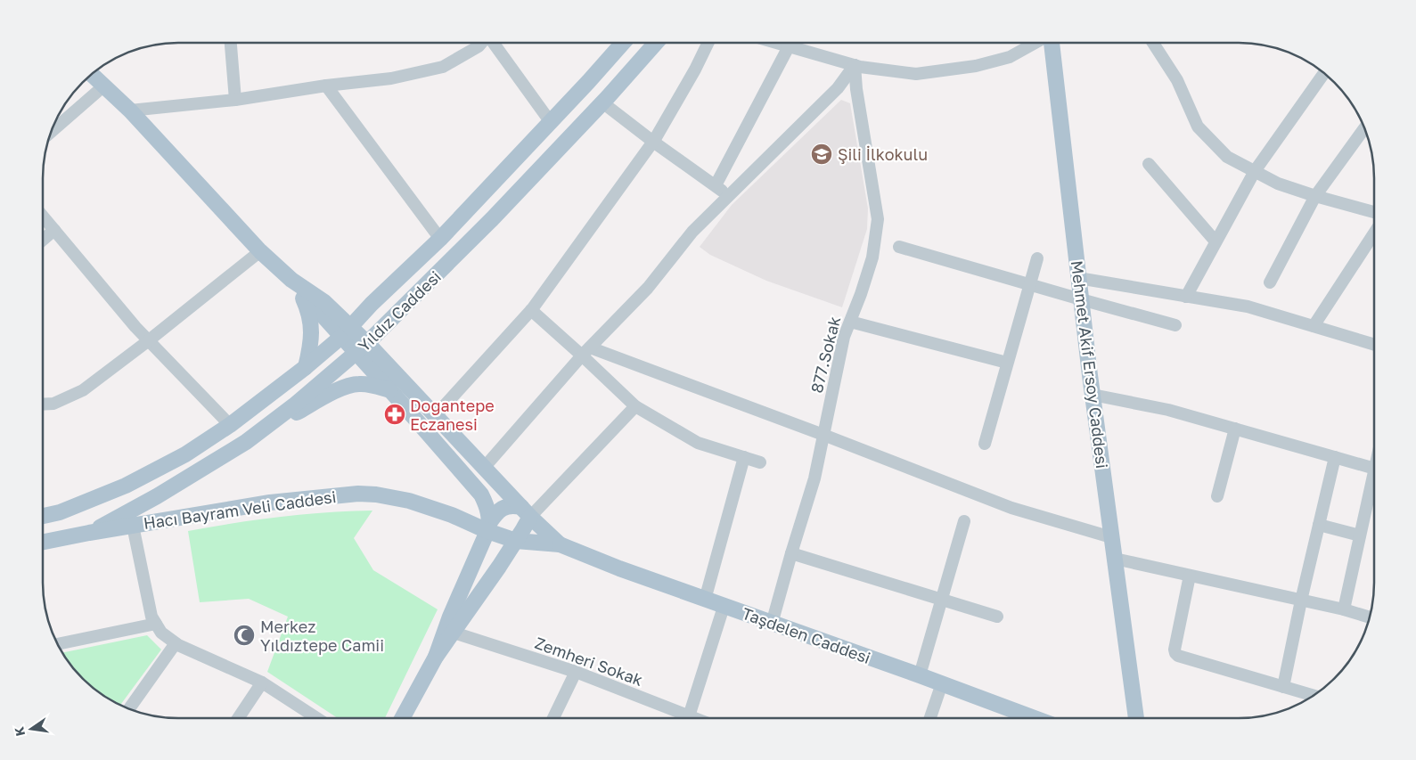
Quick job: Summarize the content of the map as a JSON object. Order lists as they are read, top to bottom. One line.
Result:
{"streets":{"main road":["Yıldız Caddesi","Mehmet Akif Ersoy Caddesi","Hacı Bayram Veli Caddesi","Taşdelen Caddesi"],"street":["877.Sokak","Zemheri Sokak"]},"crossings":[["Yıldız Caddesi","Hacı Bayram Veli Caddesi"],["877.Sokak","Taşdelen Caddesi"],["Hacı Bayram Veli Caddesi","Taşdelen Caddesi"]],"places":{"school or university":["Şili İlkokulu"],"pharmacy":["Doğantepe Eczanesi"],"mosque":["Merkez Yıldıztepe Camii"]},"north":"left"}
